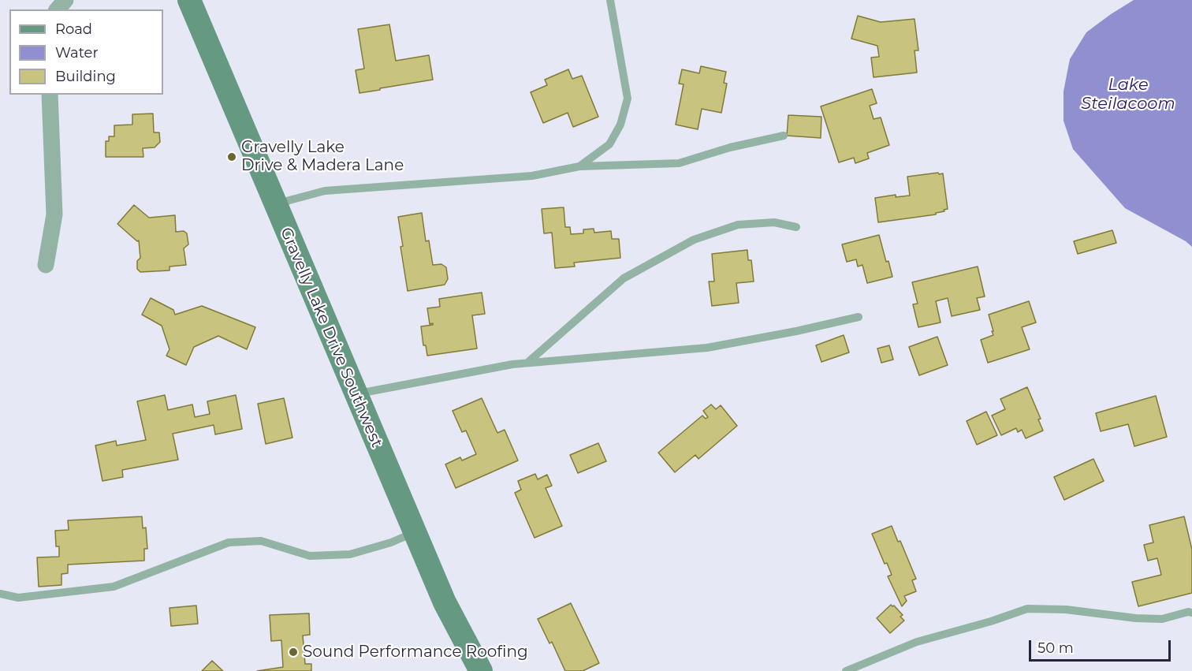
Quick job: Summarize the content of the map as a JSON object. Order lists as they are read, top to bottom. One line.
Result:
{"streets":{"main road":["Gravelly Lake Drive Southwest"]},"water":["Lake Steilacoom"],"places":["Gravelly Lake Drive & Madera Lane","Sound Performance Roofing"],"legend":["Road","Water","Building"],"scale_bar":"50 m"}
